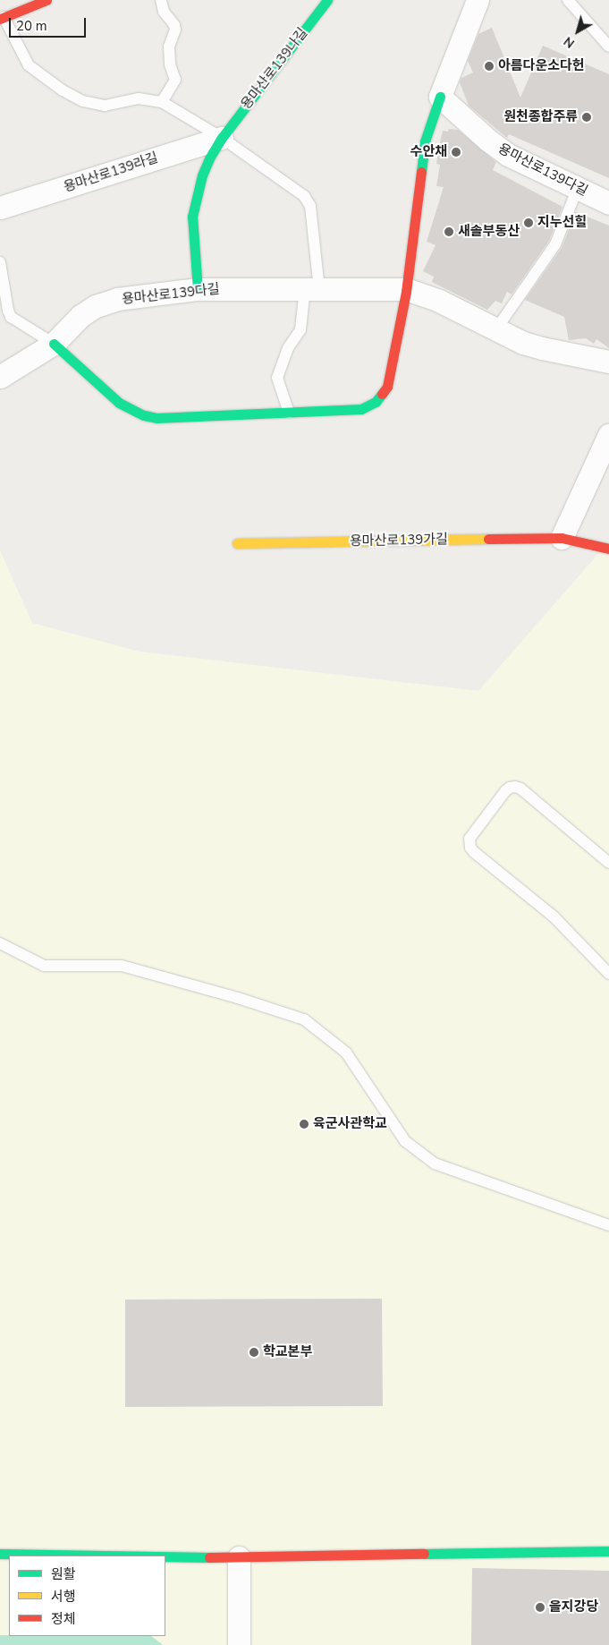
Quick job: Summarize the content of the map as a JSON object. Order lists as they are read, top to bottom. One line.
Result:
{"streets":{"street":["용마산로139나길","용마산로139다길","용마산로139라길","용마산로139가길"]},"crossings":[["용마산로139나길","용마산로139다길"],["용마산로139나길","용마산로139라길"]],"places":["아름다운소다헌","원천종합주류","수안채","지누선힐","새솔부동산","육군사관학교","학교본부","을지강당"],"legend":["원활","서행","정체"],"scale_bar":"20 m","north":"bottom left"}
